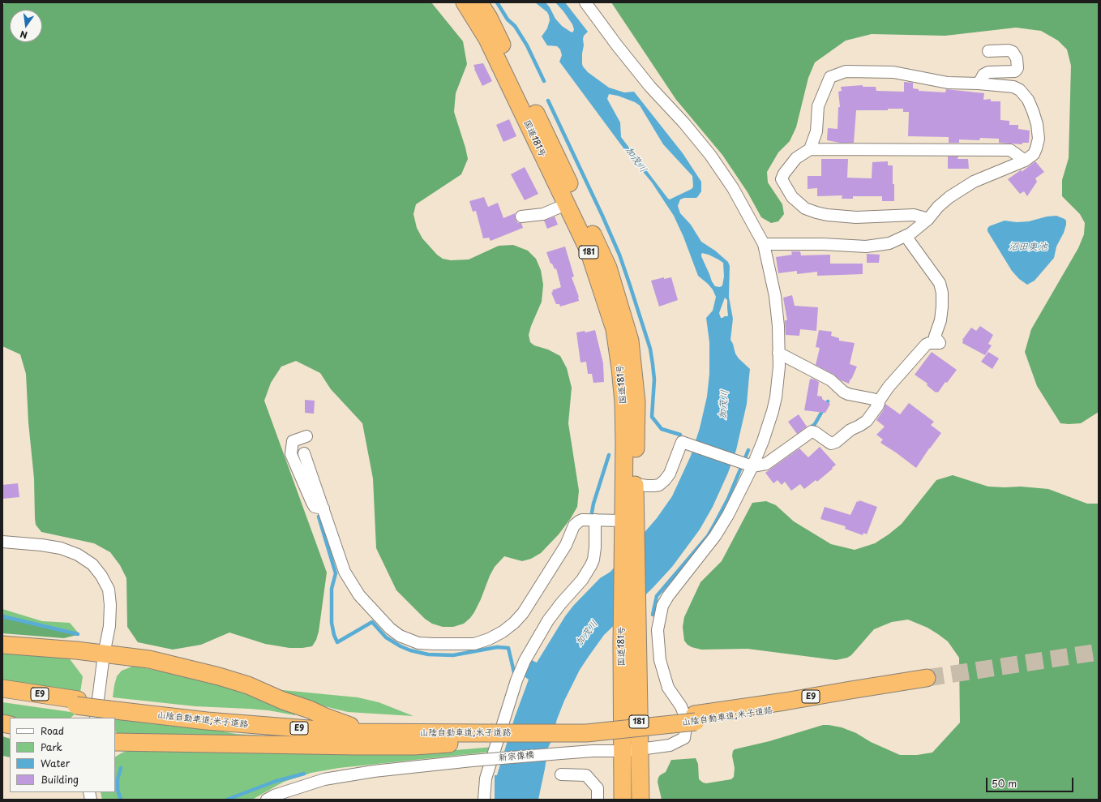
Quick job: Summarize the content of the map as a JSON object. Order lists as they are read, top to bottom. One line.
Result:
{"streets":{"highway":["国道181号","181","E9","山陰自動車道;米子道路"],"street":["新宗像橋"]},"crossings":[["国道181号","新宗像橋"]],"water":["加茂川","沼田奥池"],"legend":["Road","Park","Water","Building"],"scale_bar":"50 m","north":"bottom"}
